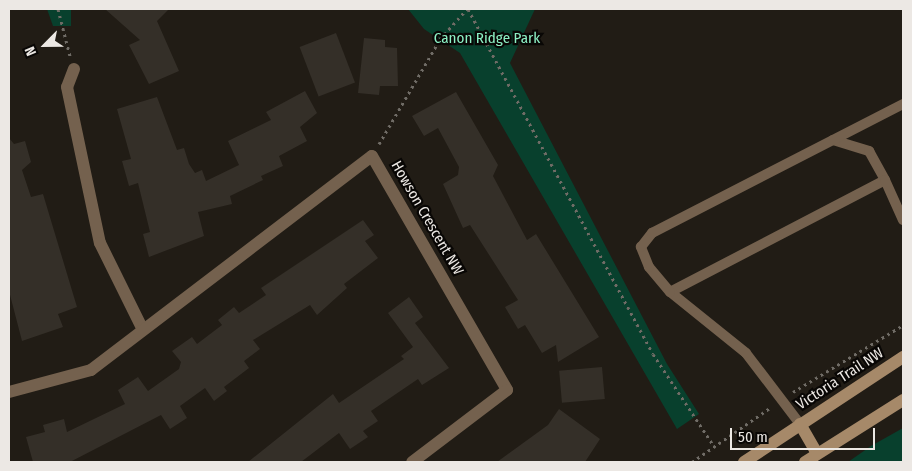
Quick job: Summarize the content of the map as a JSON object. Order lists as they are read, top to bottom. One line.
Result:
{"streets":{"main road":["Victoria Trail NW"],"street":["Howson Crescent NW"]},"parks":["Canon Ridge Park"],"scale_bar":"50 m","north":"bottom left"}
